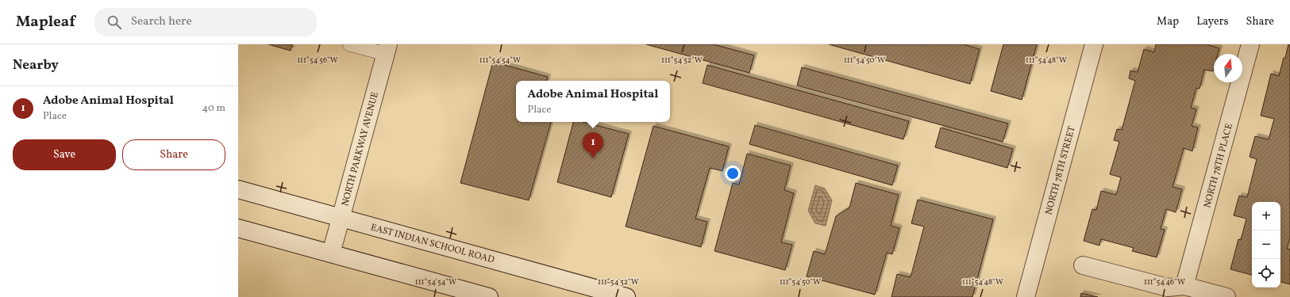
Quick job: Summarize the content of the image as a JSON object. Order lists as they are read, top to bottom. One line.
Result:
{"streets":{"street":["NORTH PARKWAY AVENUE","NORTH 78TH PLACE","NORTH 78TH STREET","EAST INDIAN SCHOOL ROAD"]},"crossings":[["NORTH PARKWAY AVENUE","EAST INDIAN SCHOOL ROAD"]],"north":"top","page":{"header":"Mapleaf","search":"Search here","nav":["Map","Layers","Share"],"heading":"Nearby","popup":["Adobe Animal Hospital","Place"],"list":[{"mark":"1","name":"Adobe Animal Hospital","note":"Place","value":"40 m"}],"buttons":["Save","Share"],"pins":"1","map_buttons":["+","−"]},"coordinates":["111°54'56\"W","111°54'54\"W","111°54'52\"W","111°54'50\"W","111°54'48\"W","111°54'46\"W"]}
